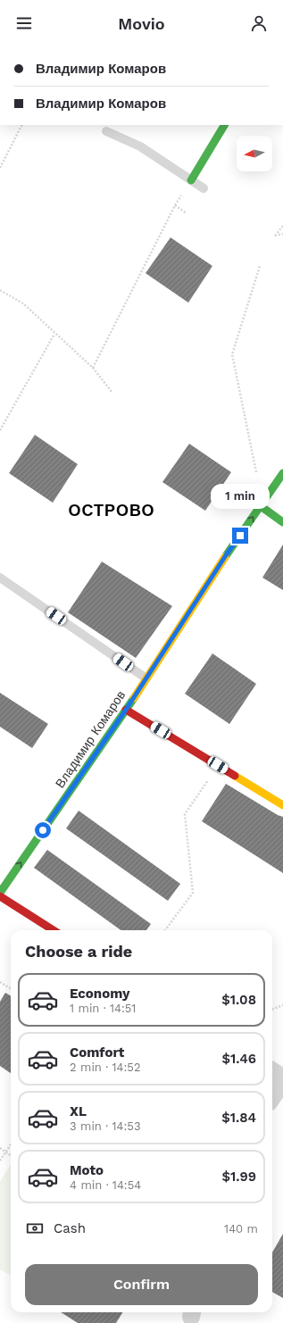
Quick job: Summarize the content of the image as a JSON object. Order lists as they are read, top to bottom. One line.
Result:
{"streets":{"street":["Владимир Комаров"]},"one_way":["Владимир Комаров"],"districts":["ОСТРОВО"],"north":"left","page":{"header":"Movio","banner":["Владимир Комаров","Владимир Комаров"],"bubble":"1 min","heading":"Choose a ride","list":[{"name":"Economy","note":"1 min · 14:51","value":"$1.08"},{"name":"Comfort","note":"2 min · 14:52","value":"$1.46"},{"name":"XL","note":"3 min · 14:53","value":"$1.84"},{"name":"Moto","note":"4 min · 14:54","value":"$1.99"}],"pay":["Cash","140 m"],"buttons":"Confirm"}}
